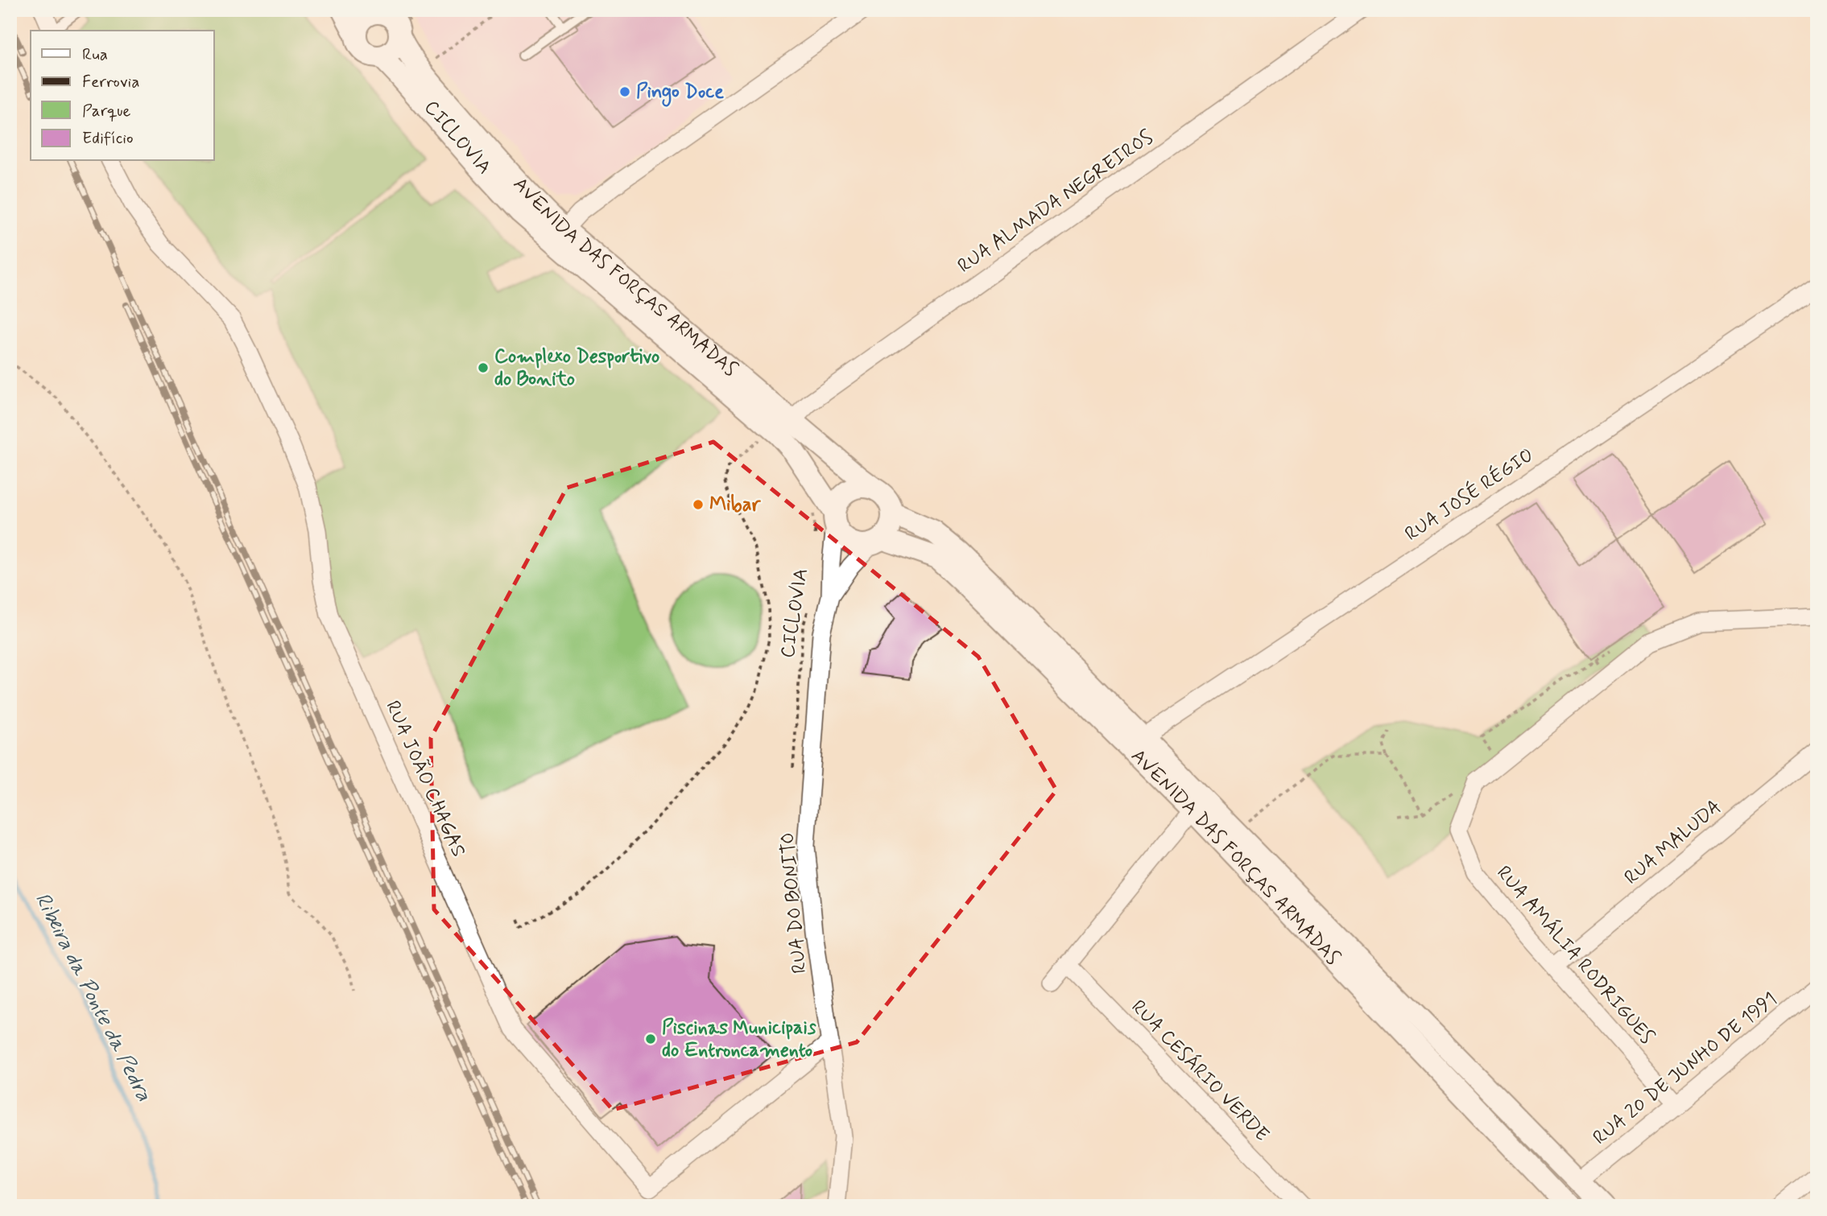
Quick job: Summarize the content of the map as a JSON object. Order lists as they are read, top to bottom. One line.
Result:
{"streets":{"street":["RUA ALMADA NEGREIROS","AVENIDA DAS FORÇAS ARMADAS","RUA JOSÉ RÉGIO","RUA JOÃO CHAGAS","RUA MALUDA","RUA DO BONITO","RUA AMÁLIA RODRIGUES","RUA 20 DE JUNHO DE 1991","RUA CESÁRIO VERDE"],"path":["CICLOVIA"]},"crossings":[["RUA ALMADA NEGREIROS","AVENIDA DAS FORÇAS ARMADAS"],["AVENIDA DAS FORÇAS ARMADAS","RUA JOSÉ RÉGIO"],["AVENIDA DAS FORÇAS ARMADAS","RUA DO BONITO"],["AVENIDA DAS FORÇAS ARMADAS","RUA 20 DE JUNHO DE 1991"],["RUA JOÃO CHAGAS","RUA DO BONITO"],["RUA MALUDA","RUA AMÁLIA RODRIGUES"],["RUA AMÁLIA RODRIGUES","RUA 20 DE JUNHO DE 1991"]],"water":["Ribeira da Ponte da Pedra"],"places":["Pingo Doce","Complexo Desportivo do Bonito","Mibar","Piscinas Municipais do Entroncamento"],"legend":["Rua","Ferrovia","Parque","Edifício"]}
